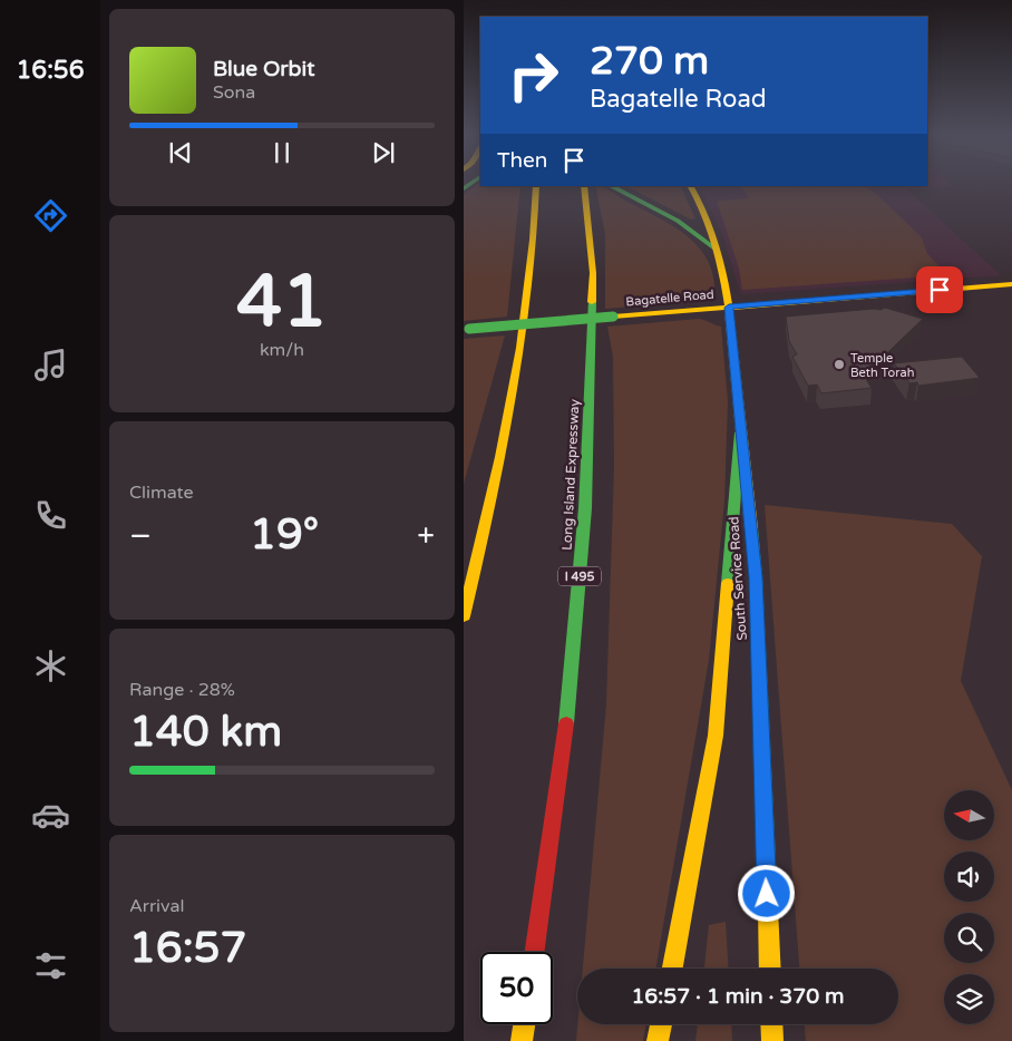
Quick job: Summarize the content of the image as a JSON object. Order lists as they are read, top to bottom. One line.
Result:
{"streets":{"main road":["Bagatelle Road","Long Island Expressway","I 495","South Service Road"]},"crossings":[["Bagatelle Road","South Service Road"]],"places":["Temple Beth Torah"],"north":"left","page":{"tabs":"16:56","turn":["270 m","Bagatelle Road"],"song":["Blue Orbit","Sona"],"then":"Then","tile":[["41","km/h"],"Climate",["Range · 28%","140 km"],["Arrival","16:57"]],"heat":["−","19°","+"],"limit":"50","trip":"16:57 · 1 min · 370 m"}}
